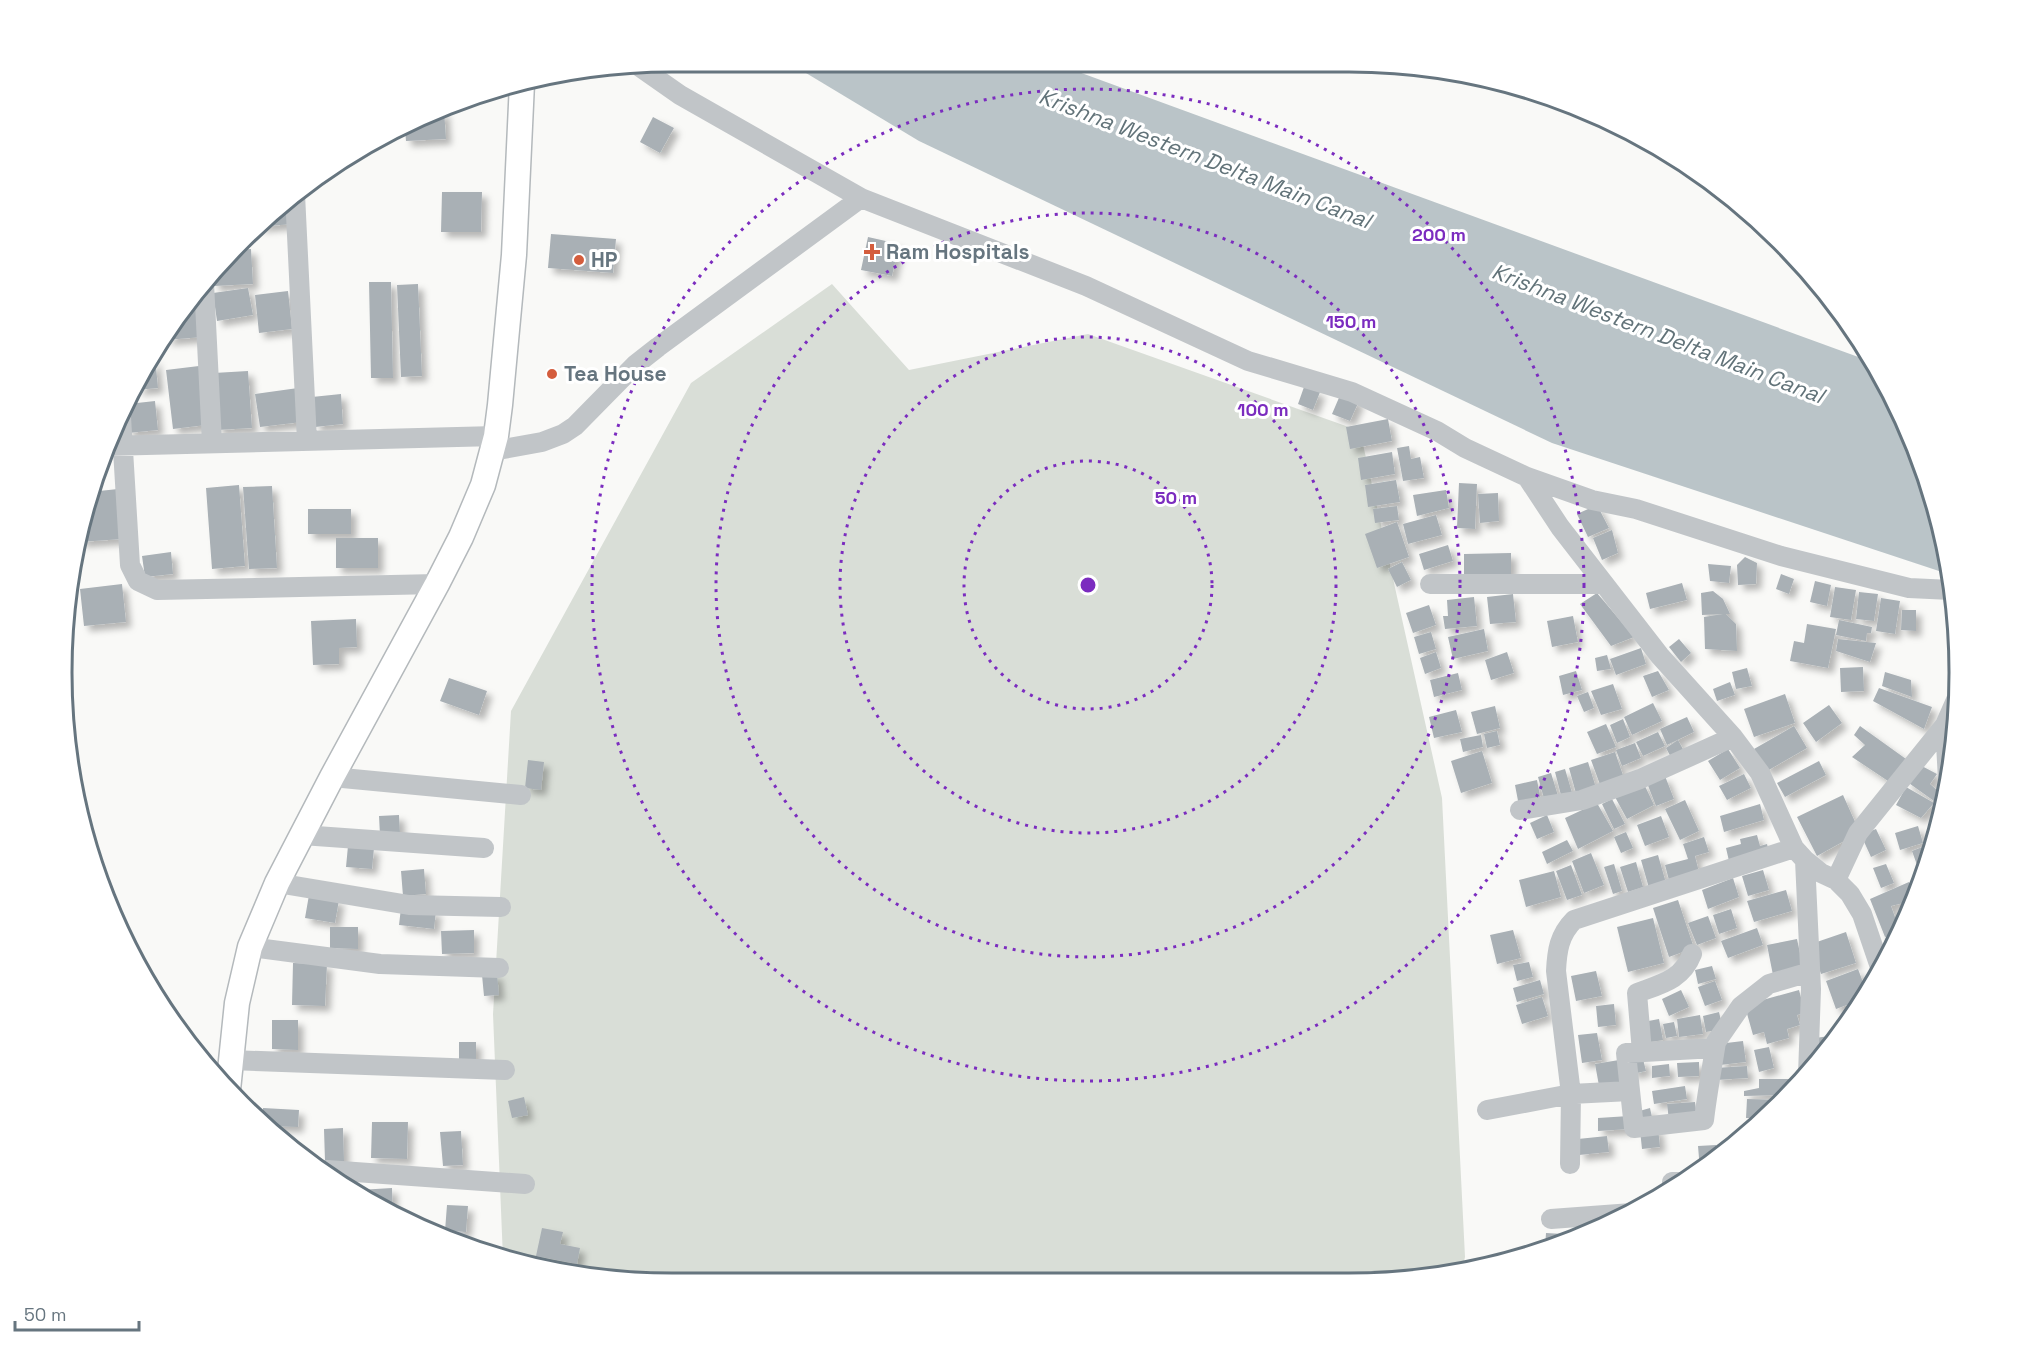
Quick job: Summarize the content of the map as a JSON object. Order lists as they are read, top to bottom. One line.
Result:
{"water":["Krishna Western Delta Main Canal"],"places":{"health":["Ram Hospitals"],"other":["HP","Tea House"]},"scale_bar":"50 m","rings":["200 m","150 m","100 m","50 m"]}
